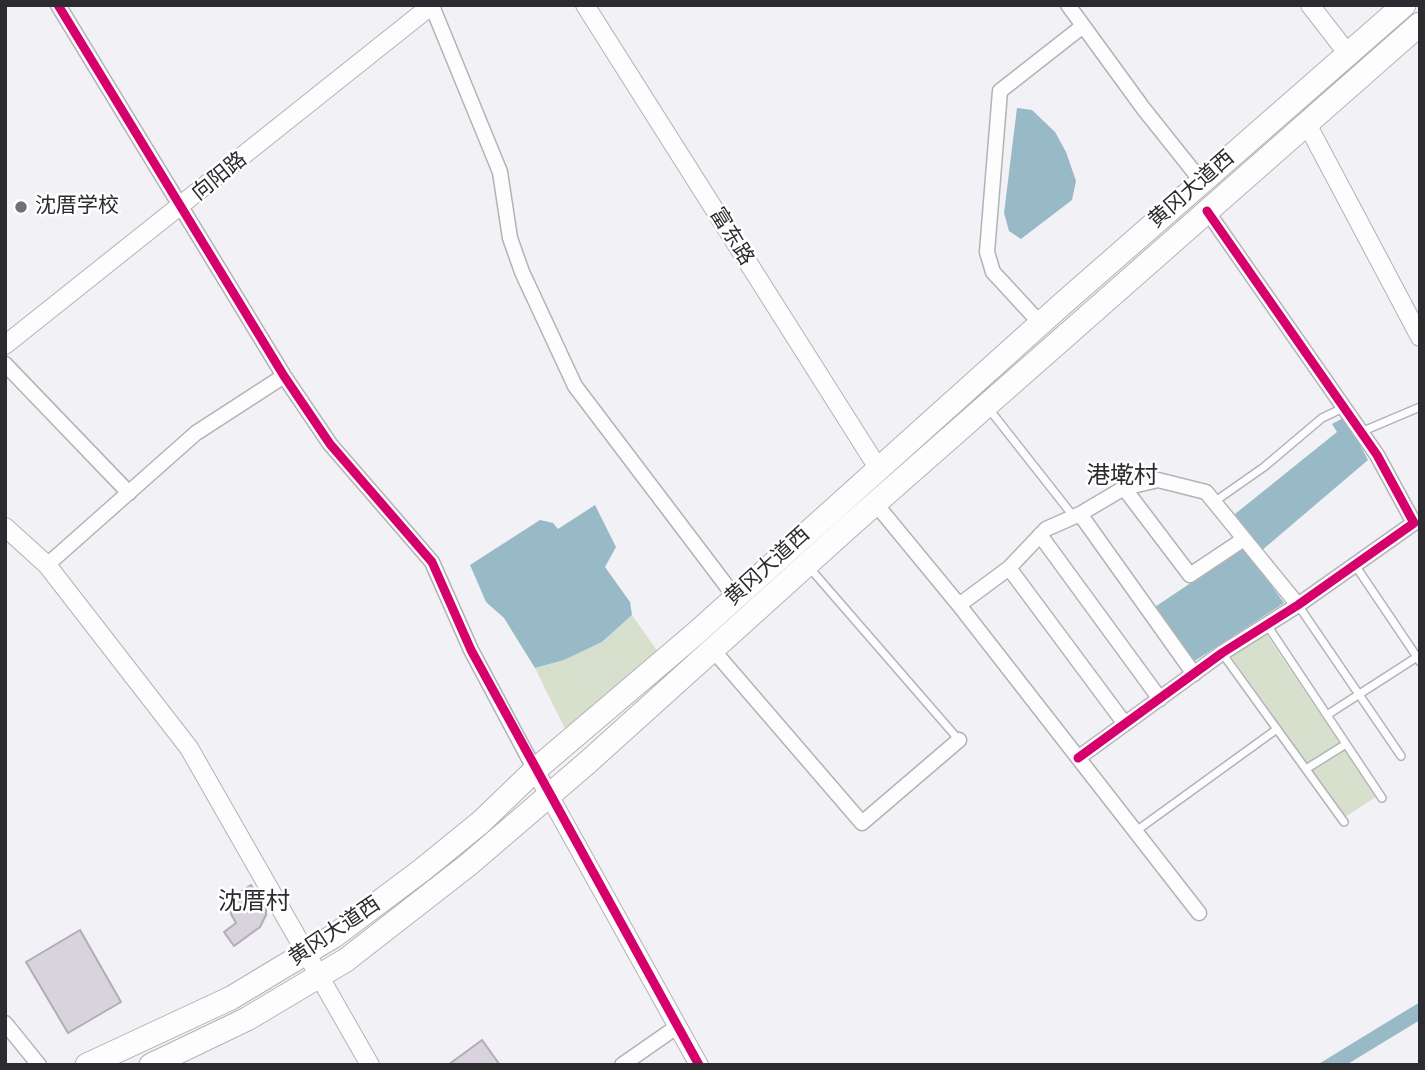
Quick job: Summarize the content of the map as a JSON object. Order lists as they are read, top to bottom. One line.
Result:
{"streets":{"main road":["黄冈大道西"],"street":["向阳路","富东路"]},"crossings":[["黄冈大道西","富东路"]],"districts":["港墘村","沈厝村"],"places":["沈厝学校"]}
